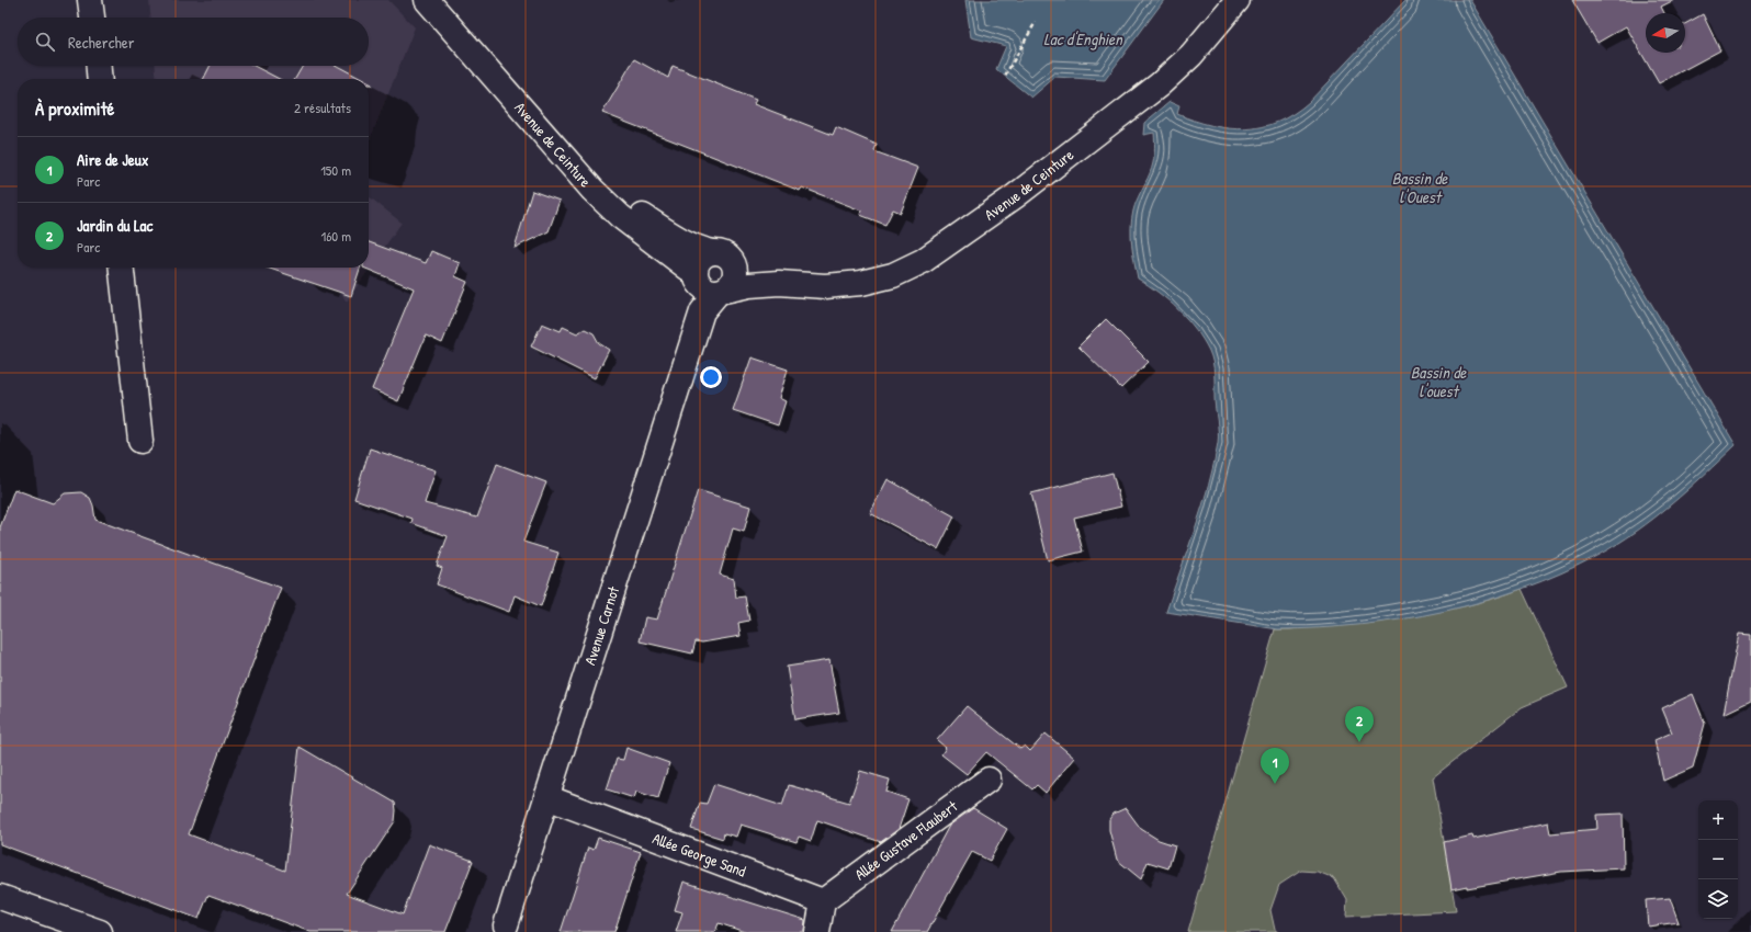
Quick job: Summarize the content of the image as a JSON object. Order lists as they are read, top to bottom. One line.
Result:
{"streets":{"street":["Avenue de Ceinture","Avenue Carnot","Allée Gustave Flaubert","Allée George Sand"]},"crossings":[["Avenue de Ceinture","Avenue Carnot"],["Avenue Carnot","Allée George Sand"],["Allée Gustave Flaubert","Allée George Sand"]],"water":["Lac d'Enghien","Bassin de l'Ouest","Bassin de l'ouest"],"north":"left","page":{"search":"Rechercher","heading":["À proximité","2 résultats"],"list":[{"mark":"1","name":"Aire de Jeux","note":"Parc","value":"150 m"},{"mark":"2","name":"Jardin du Lac","note":"Parc","value":"160 m"}],"pins":["2","1"],"map_buttons":["+","−"]}}
